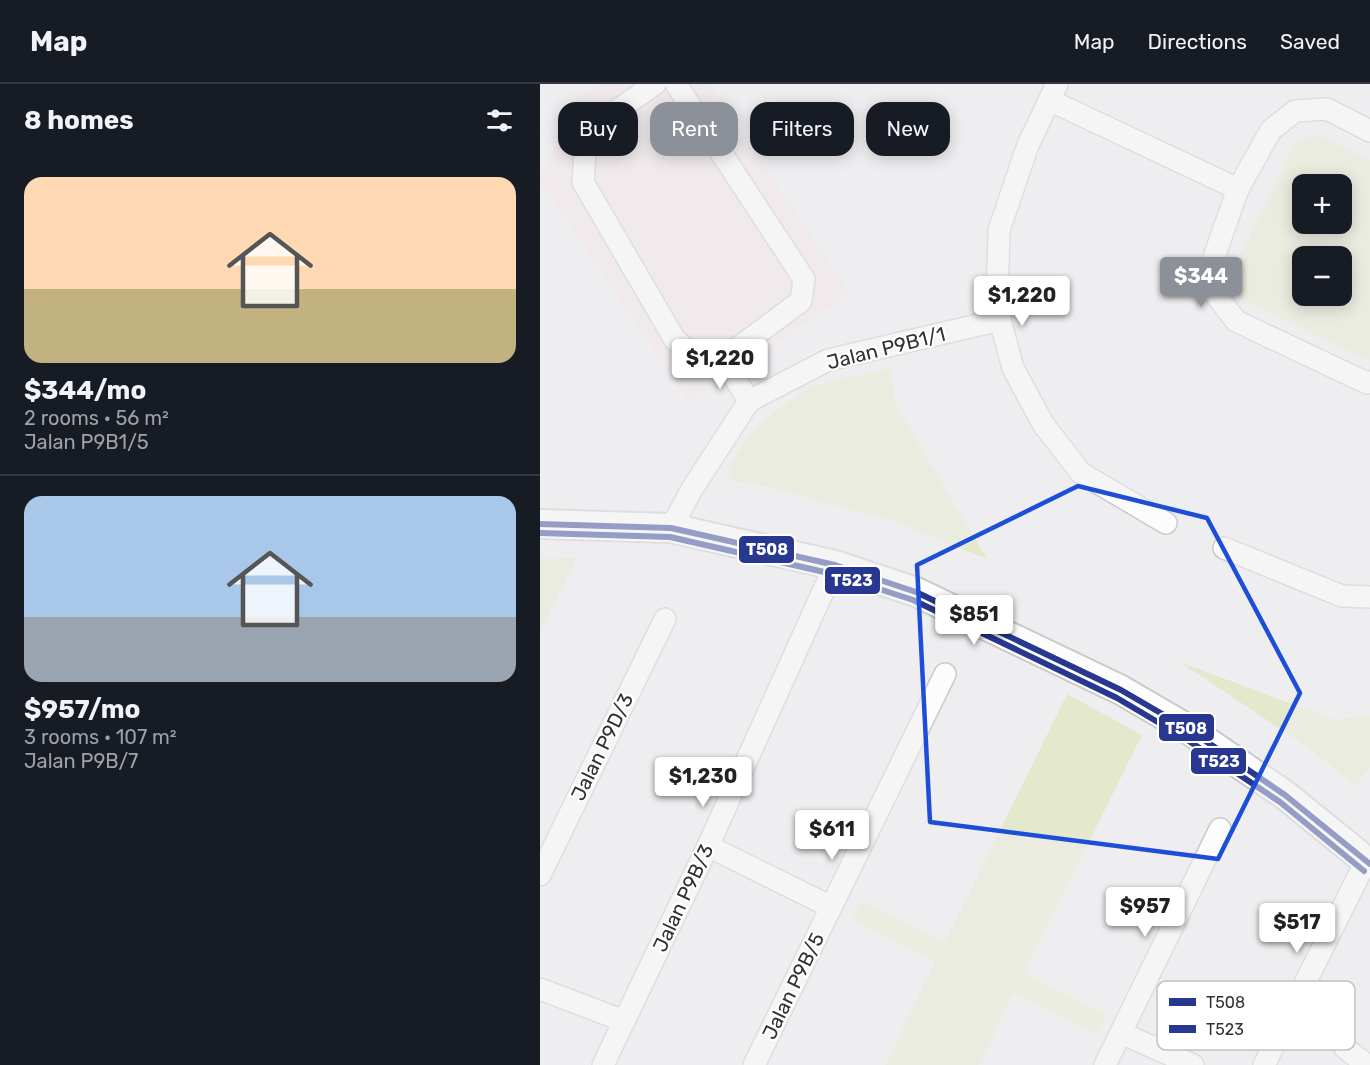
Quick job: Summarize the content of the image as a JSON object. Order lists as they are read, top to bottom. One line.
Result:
{"streets":{"street":["Jalan P9B1/1","Jalan P9D/3","Jalan P9B/3","Jalan P9B/5"]},"lines":["transit line T508","transit line T523"],"legend":["T508","T523"],"page":{"header":"Map","nav":["Map","Directions","Saved"],"heading":"8 homes","chip":["Buy","Rent","Filters","New"],"list":[{"name":"$344/mo","note":"2 rooms · 56 m² · Jalan P9B1/5"},{"name":"$957/mo","note":"3 rooms · 107 m² · Jalan P9B/7"}],"map_buttons":["+","−"],"price":["$344","$1,220","$1,220","$851","$1,230","$611","$957","$517"]}}
